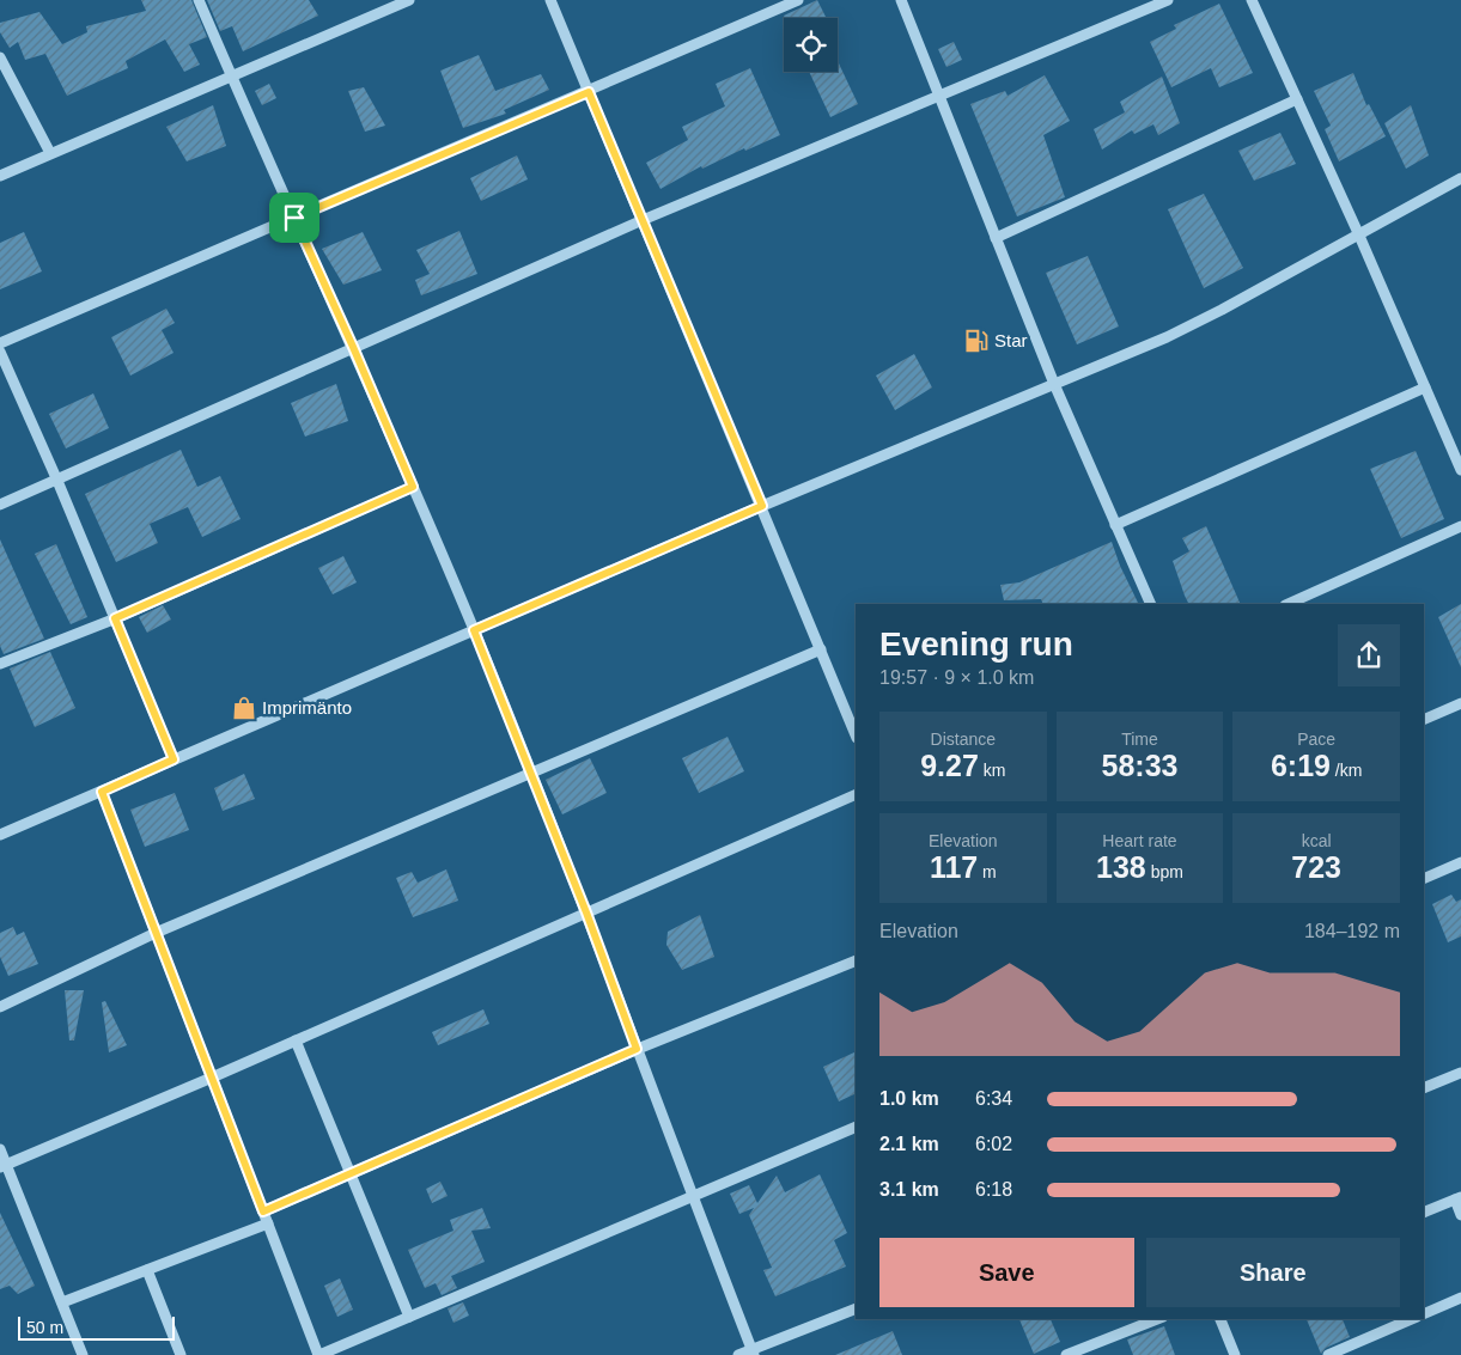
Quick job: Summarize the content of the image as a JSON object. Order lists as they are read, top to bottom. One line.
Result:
{"places":{"fuel station":["Star"],"shop":["Imprimänto"]},"scale_bar":"50 m","page":{"heading":["Evening run","19:57 · 9 × 1.0 km"],"stats":[["Distance","9.27 km"],["Time","58:33"],["Pace","6:19 /km"],["Elevation","117 m"],["Heart rate","138 bpm"],["kcal","723"]],"chart":["Elevation","184–192 m"],"list":[{"name":"1.0 km","note":"6:34"},{"name":"2.1 km","note":"6:02"},{"name":"3.1 km","note":"6:18"}],"buttons":["Save","Share"],"scale":"50 m"}}
